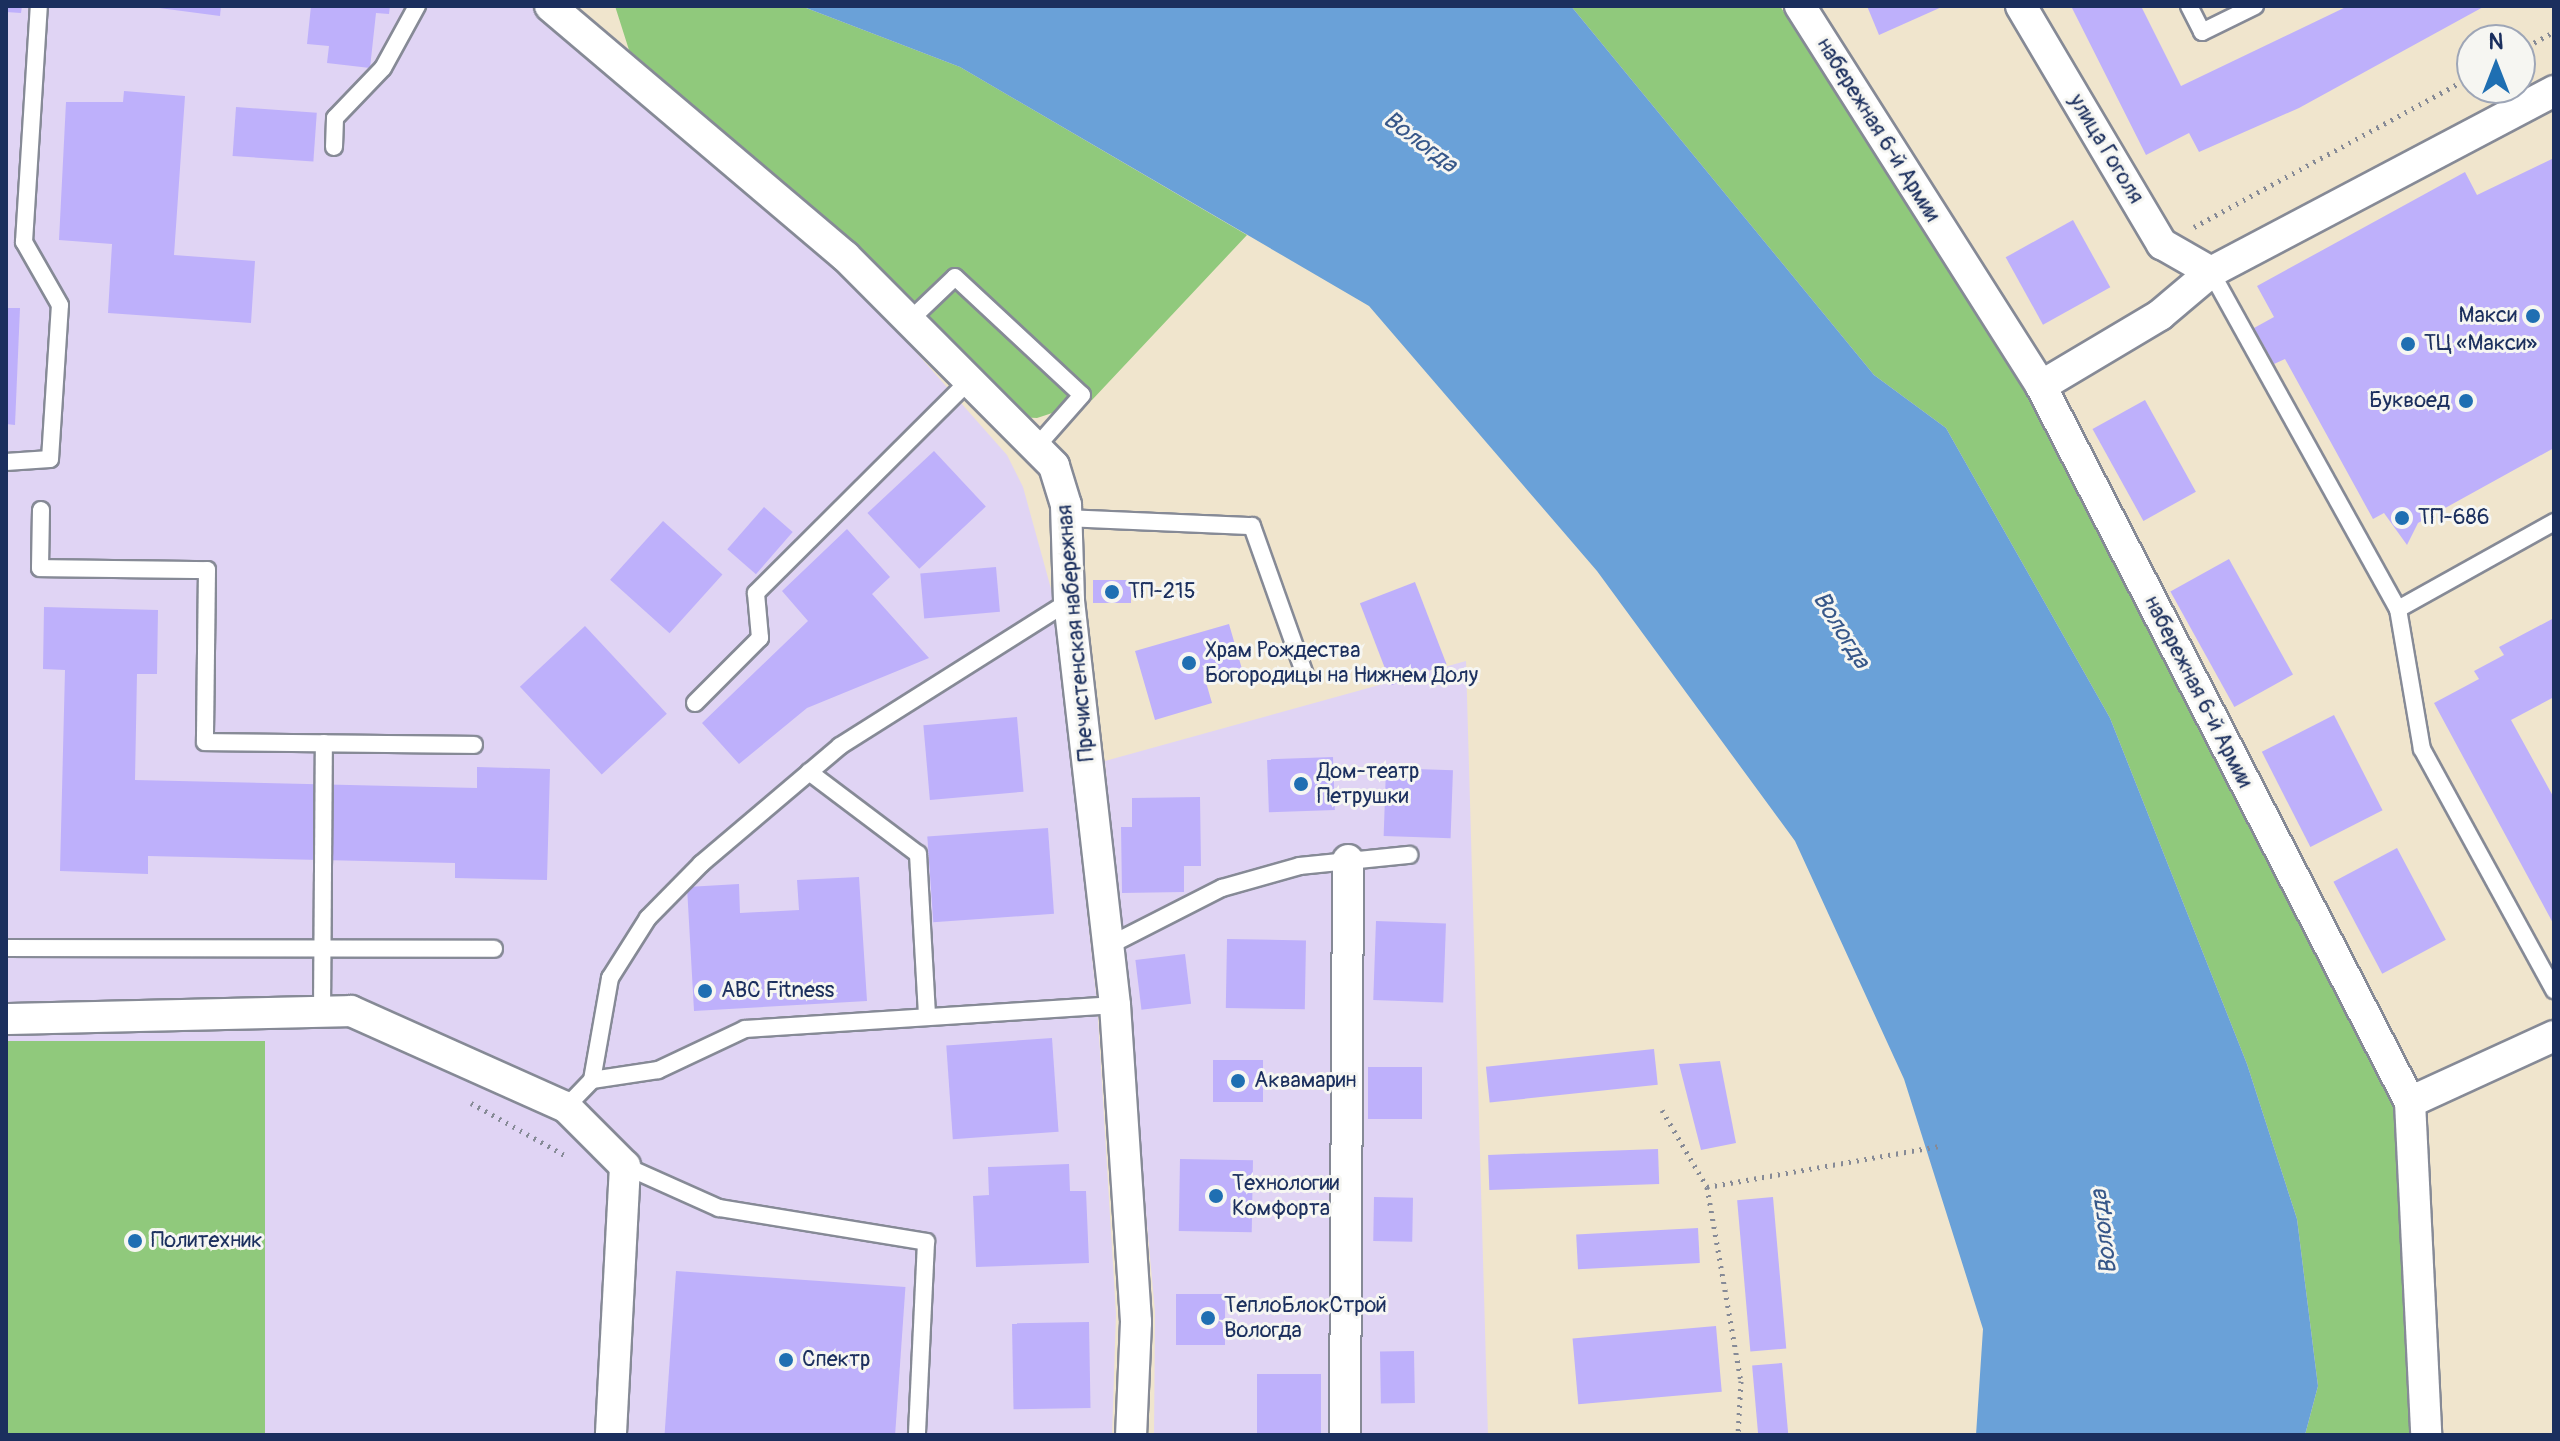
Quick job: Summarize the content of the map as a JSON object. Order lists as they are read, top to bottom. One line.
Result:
{"streets":{"street":["набережная 6-й Армии","улица Гоголя","Пречистенская набережная"]},"water":["Вологда"],"places":["Макси","ТЦ «Макси»","Буквоед","ТП-686","ТП-215","Храм Рождества Богородицы на Нижнем Долу","Дом-театр Петрушки","ABC Fitness","Аквамарин","Технологии Комфорта","Политехник","ТеплоБлокСтрой Вологда","Спектр"],"north":"top"}
